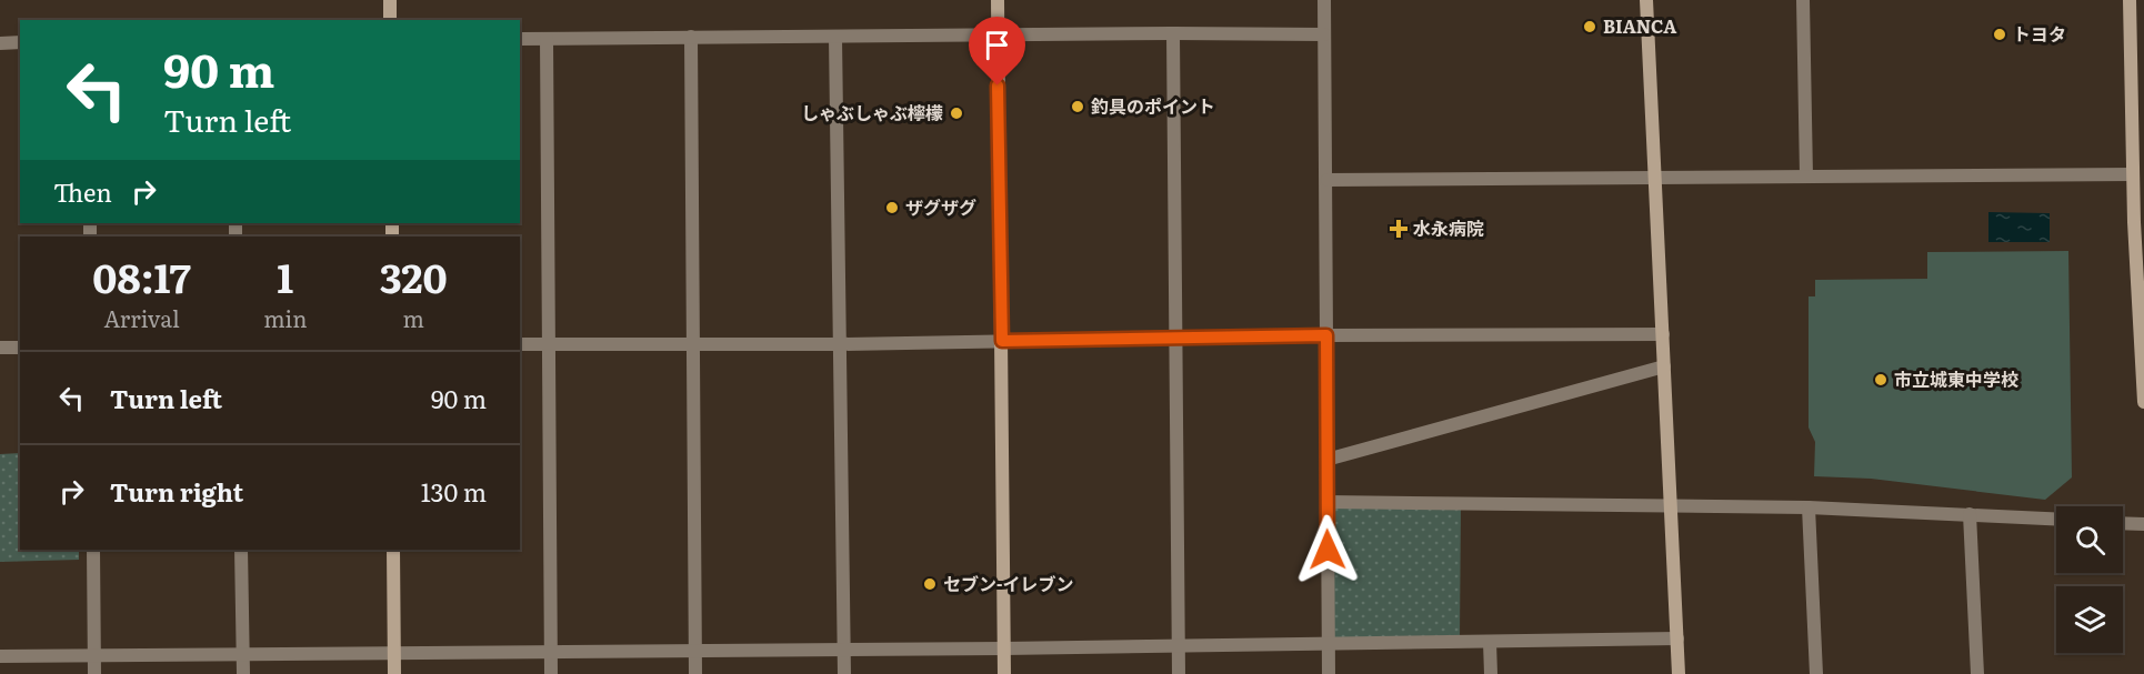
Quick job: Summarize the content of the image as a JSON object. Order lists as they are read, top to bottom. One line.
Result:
{"places":{"other":["BIANCA","トヨタ","釣具のポイント","しゃぶしゃぶ檸檬","ザグザグ","市立城東中学校","セブン-イレブン"],"health":["水永病院"]},"page":{"turn":["90 m","Turn left"],"then":"Then","eta":["08:17","Arrival","1","min","320","m"],"list":[{"name":"Turn left","value":"90 m"},{"name":"Turn right","value":"130 m"}]}}
